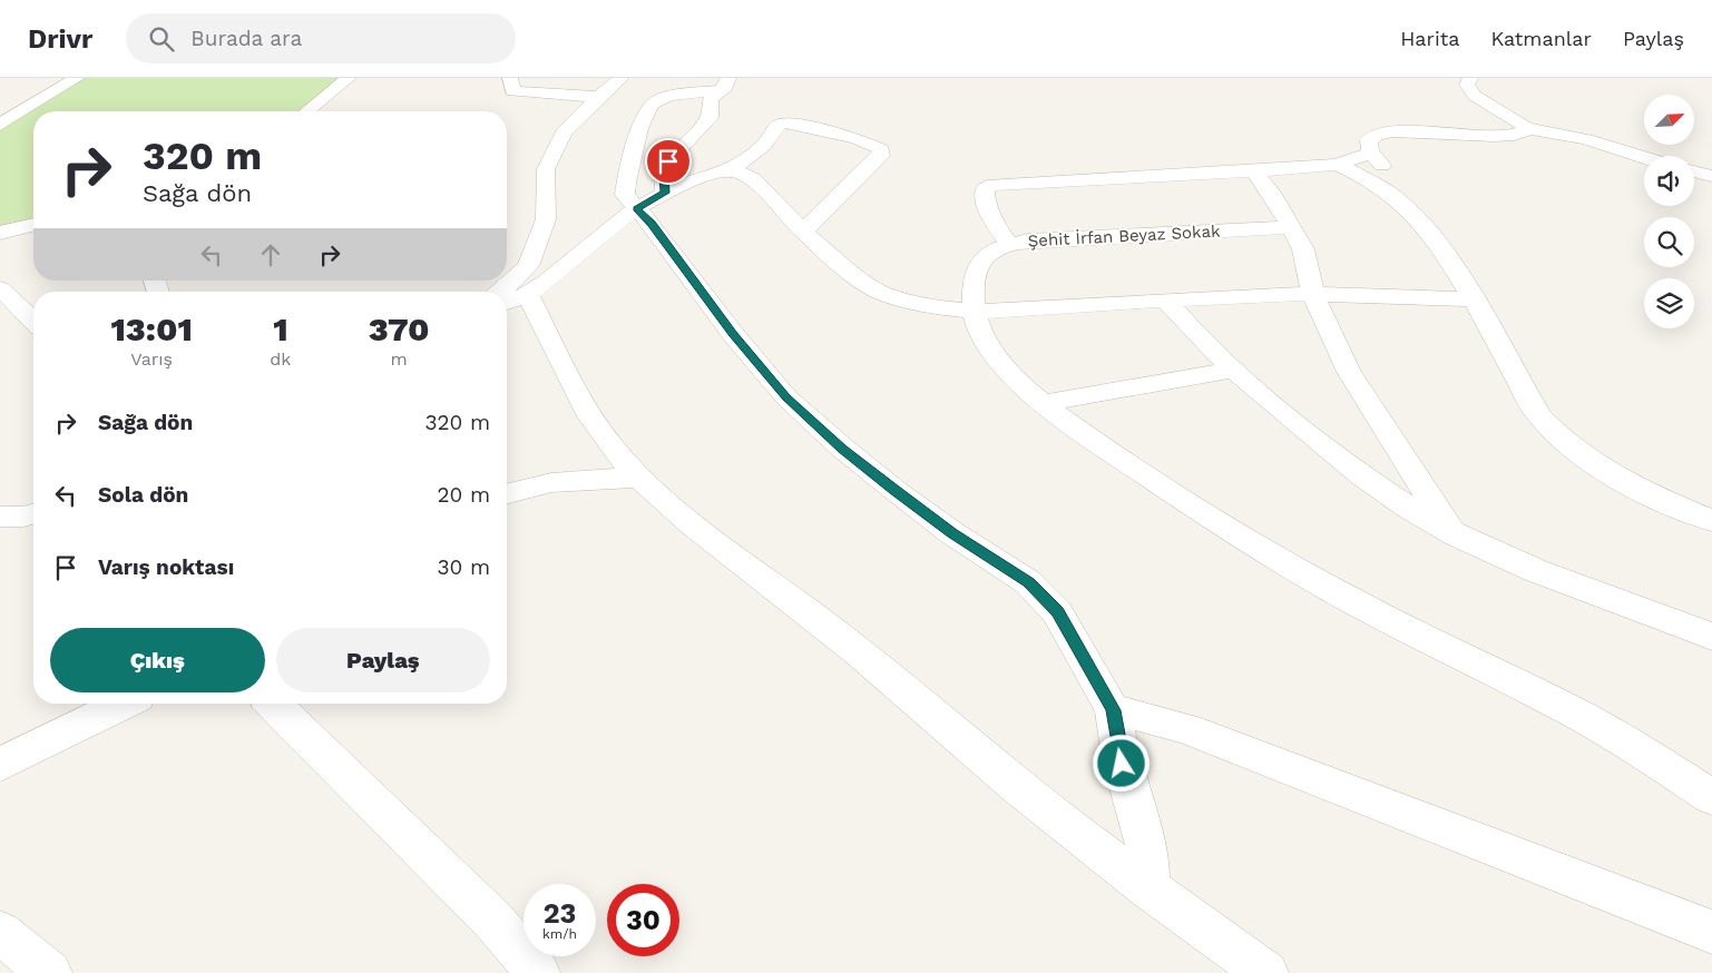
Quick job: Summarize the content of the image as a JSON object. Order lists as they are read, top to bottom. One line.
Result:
{"streets":{"street":["Şehit İrfan Beyaz Sokak"]},"north":"top right","page":{"header":"Drivr","search":"Burada ara","nav":["Harita","Katmanlar","Paylaş"],"turn":["320 m","Sağa dön"],"eta":["13:01","Varış","1","dk","370","m"],"list":[{"name":"Sağa dön","value":"320 m"},{"name":"Sola dön","value":"20 m"},{"name":"Varış noktası","value":"30 m"}],"buttons":["Çıkış","Paylaş"],"speed":"23 km/h","limit":"30"}}
